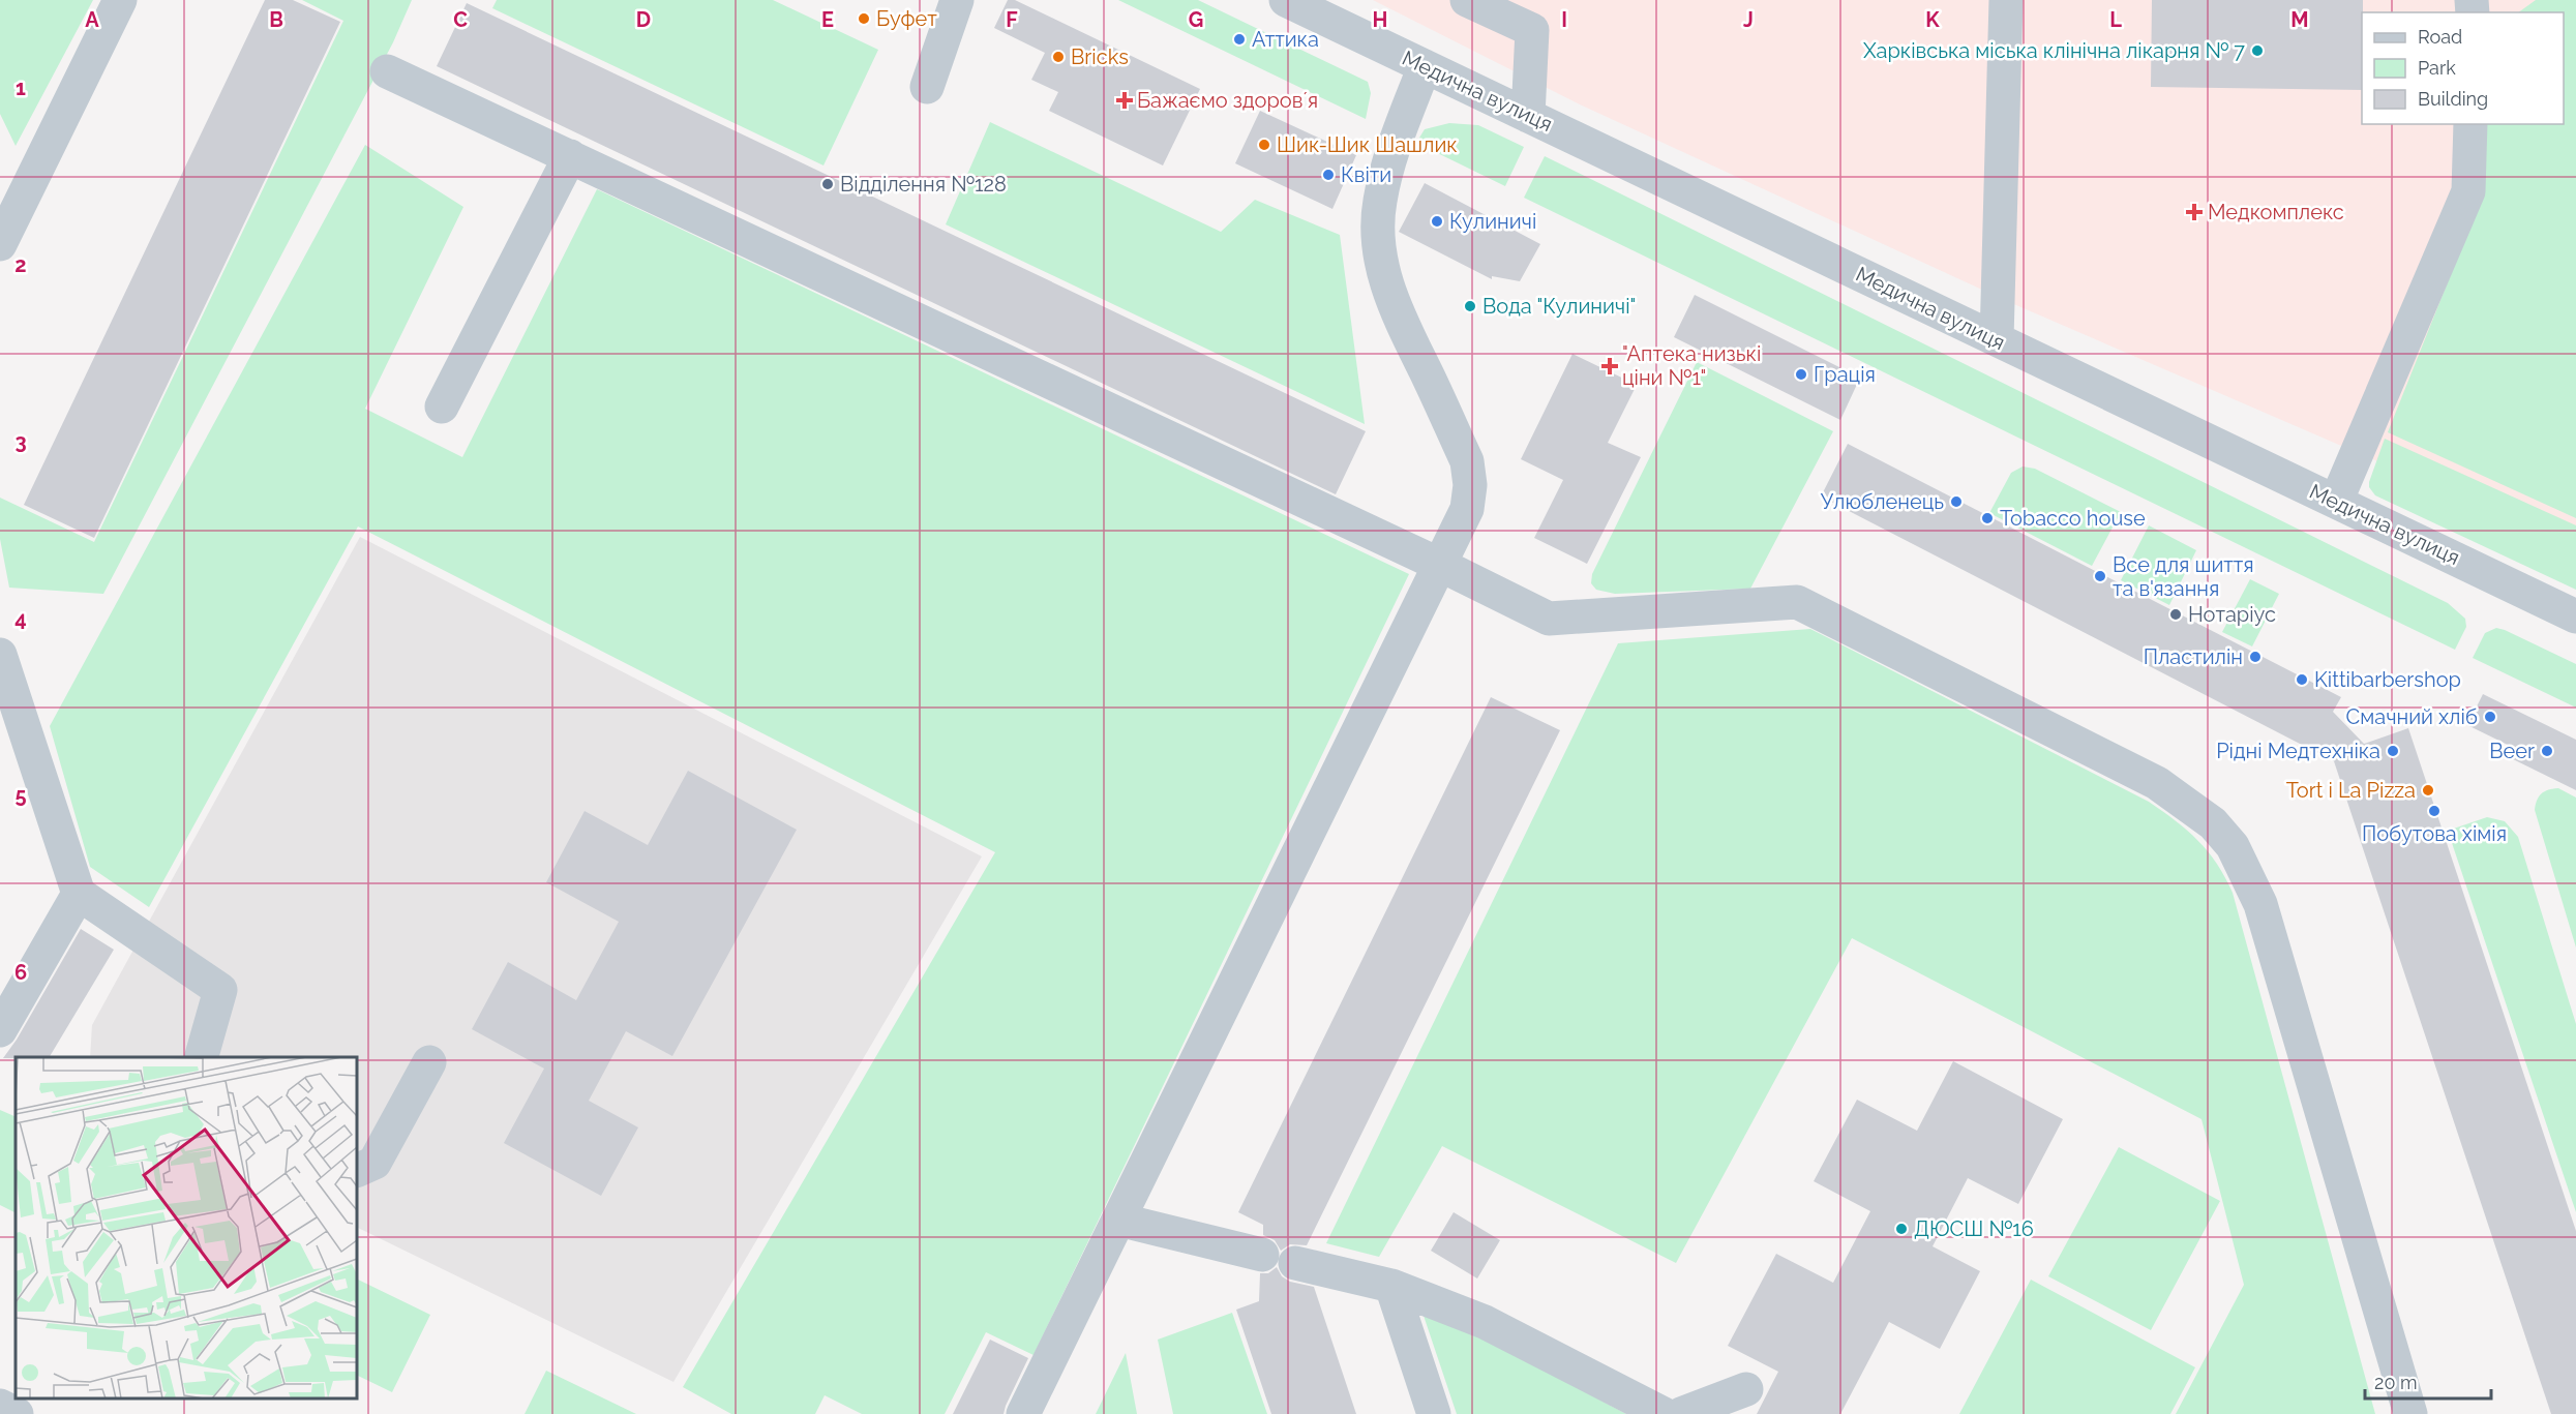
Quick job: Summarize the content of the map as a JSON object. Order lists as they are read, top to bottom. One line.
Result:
{"streets":{"street":["Медична вулиця"]},"places":{"other":["Буфет","Аттика","Харківська міська клінічна лікарня № 7","Bricks","Шик-Шик Шашлик","Квіти","Відділення №128","Кулиничі","Вода \"Кулиничі\"","Грація","Улюбленець","Tobacco house","Все для шиття та в'язання","Нотаріус","Пластилін","Kittibarbershop","Смачний хліб","Рідні Медтехніка","Beer","Tort i La Pizza","Побутова хімія","ДЮСШ №16"],"health":["Бажаємо здоровʼя","Медкомплекс","\"Аптека низькі ціни №1\""]},"legend":["Road","Park","Building"],"scale_bar":"20 m","grid":{"columns":["A","B","C","D","E","F","G","H","I","J","K","L","M"],"rows":["1","2","3","4","5","6"]}}
